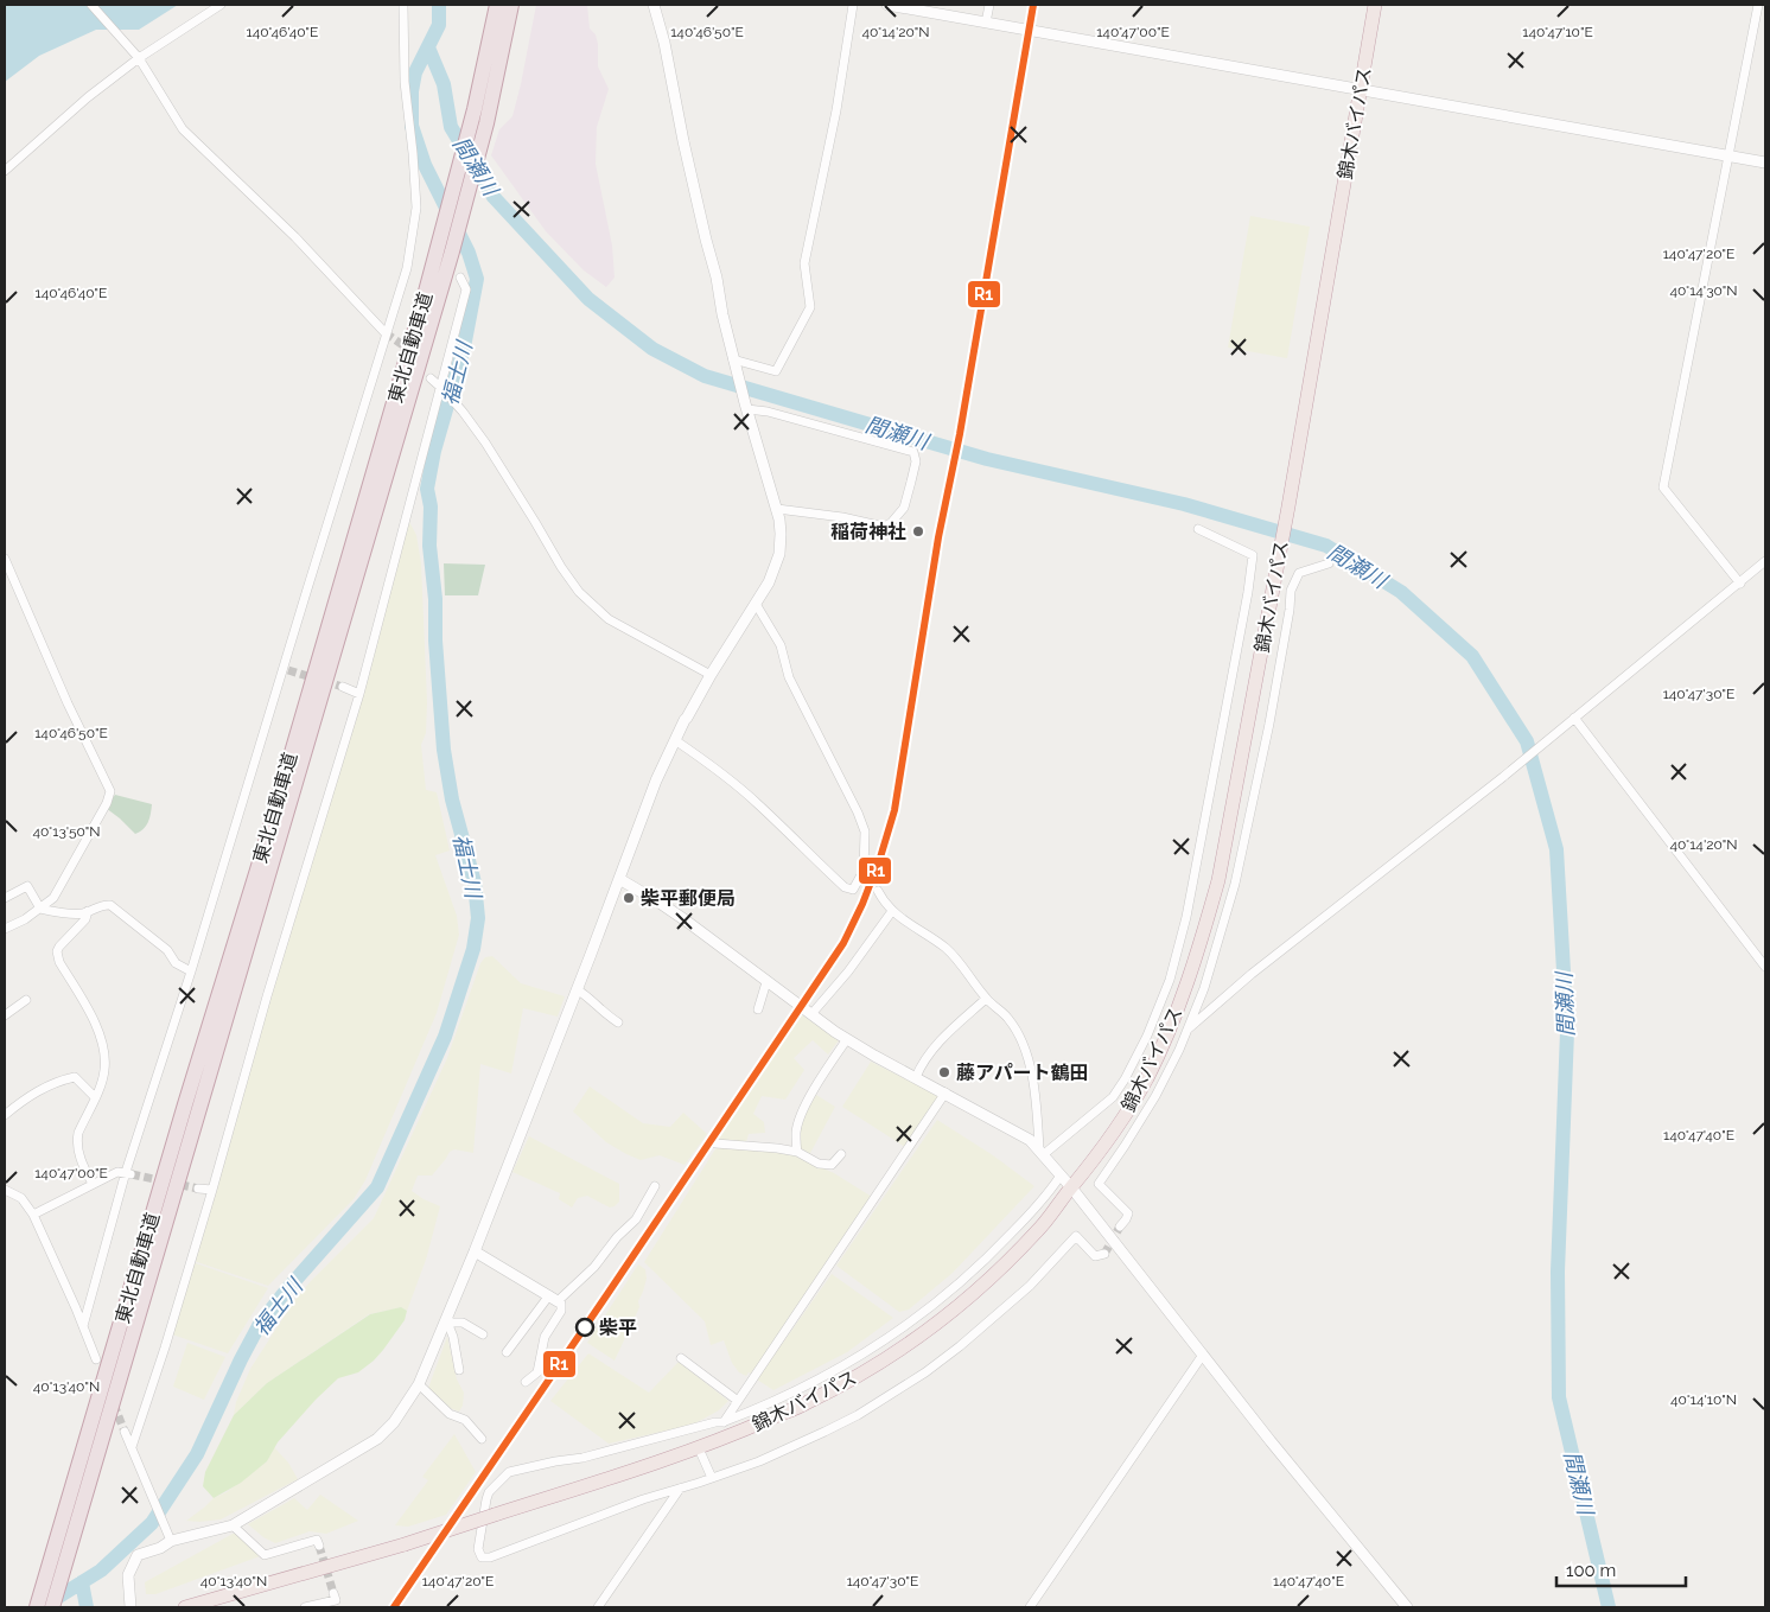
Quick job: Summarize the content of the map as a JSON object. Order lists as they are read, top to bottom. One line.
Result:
{"streets":{"highway":["錦木バイパス","東北自動車道"]},"water":["間瀬川","福士川"],"places":["稲荷神社","柴平郵便局","藤アパート鶴田","柴平"],"lines":["transit line R1"],"scale_bar":"100 m","coordinates":["40°14'20\"N","140°47'00\"E","140°46'40\"E","140°46'50\"E","140°47'10\"E","140°47'20\"E","40°14'30\"N","140°47'30\"E","40°13'50\"N","140°47'40\"E","40°13'40\"N","40°14'10\"N"]}
